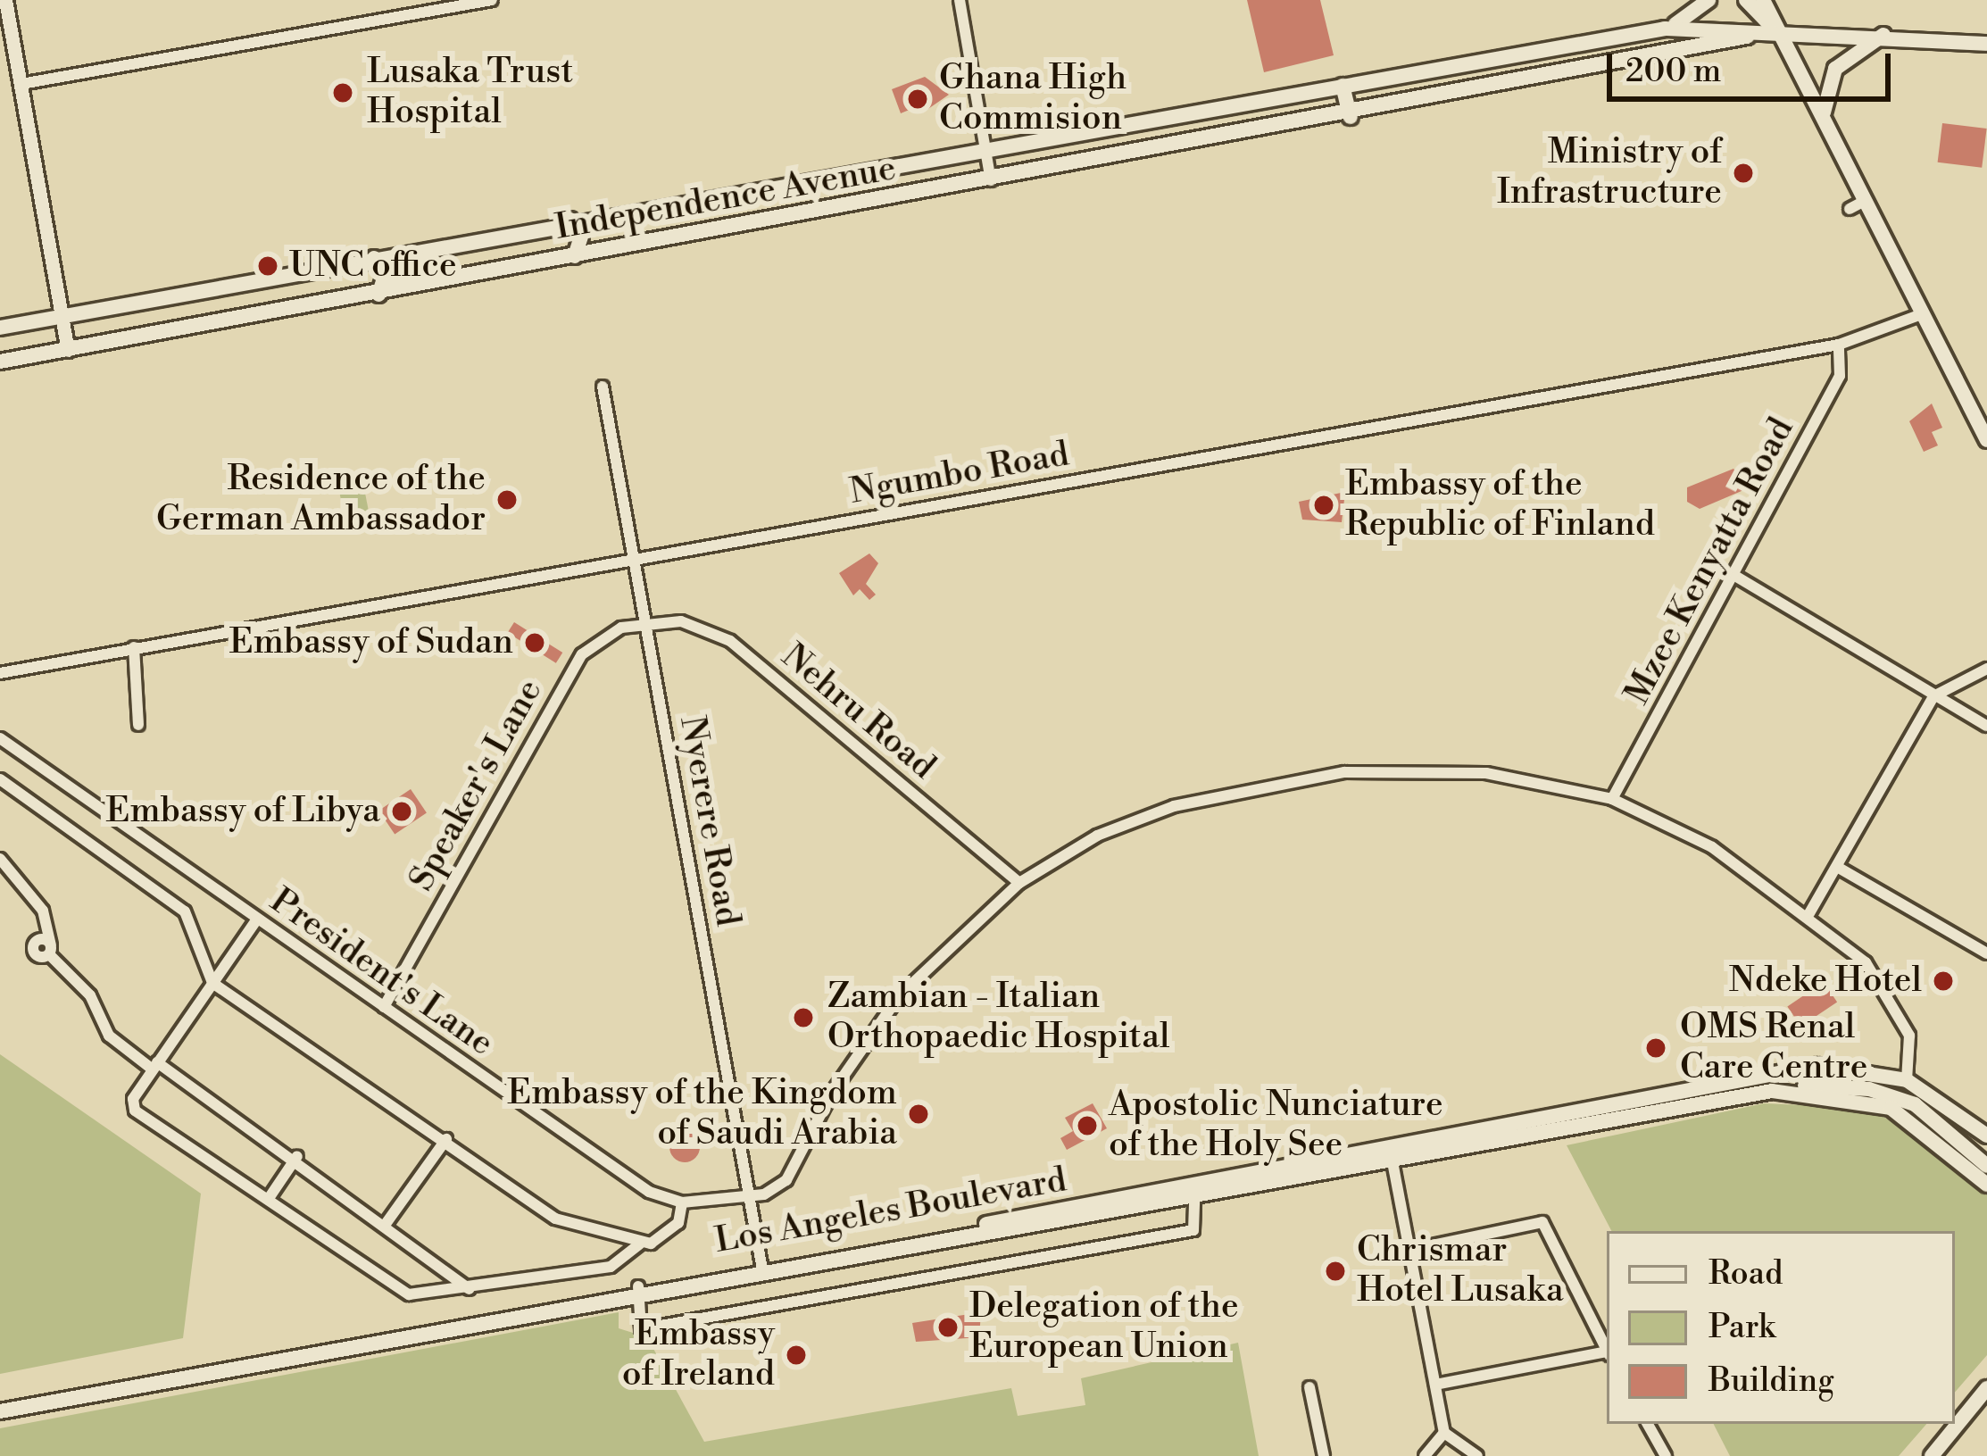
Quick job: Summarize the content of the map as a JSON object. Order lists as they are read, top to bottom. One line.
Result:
{"streets":{"main road":["Independence Avenue","Los Angeles Boulevard"],"street":["Ngumbo Road","Mzee Kenyatta Road","Nehru Road","Speaker's Lane","Nyerere Road","President's Lane"]},"crossings":[["Ngumbo Road","Mzee Kenyatta Road"],["Ngumbo Road","Nyerere Road"],["Nehru Road","Speaker's Lane"],["Nehru Road","Nyerere Road"],["Speaker's Lane","Nyerere Road"],["Speaker's Lane","President's Lane"],["Nyerere Road","President's Lane"],["Nyerere Road","Los Angeles Boulevard"]],"places":["Lusaka Trust Hospital","Ghana High Commision","Ministry of Infrastructure","UNC office","Residence of the German Ambassador","Embassy of the Republic of Finland","Embassy of Sudan","Embassy of Libya","Ndeke Hotel","Zambian - Italian Orthopaedic Hospital","OMS Renal Care Centre","Embassy of the Kingdom of Saudi Arabia","Apostolic Nunciature of the Holy See","Chrismar Hotel Lusaka","Delegation of the European Union","Embassy of Ireland"],"legend":["Road","Park","Building"],"scale_bar":"200 m"}
